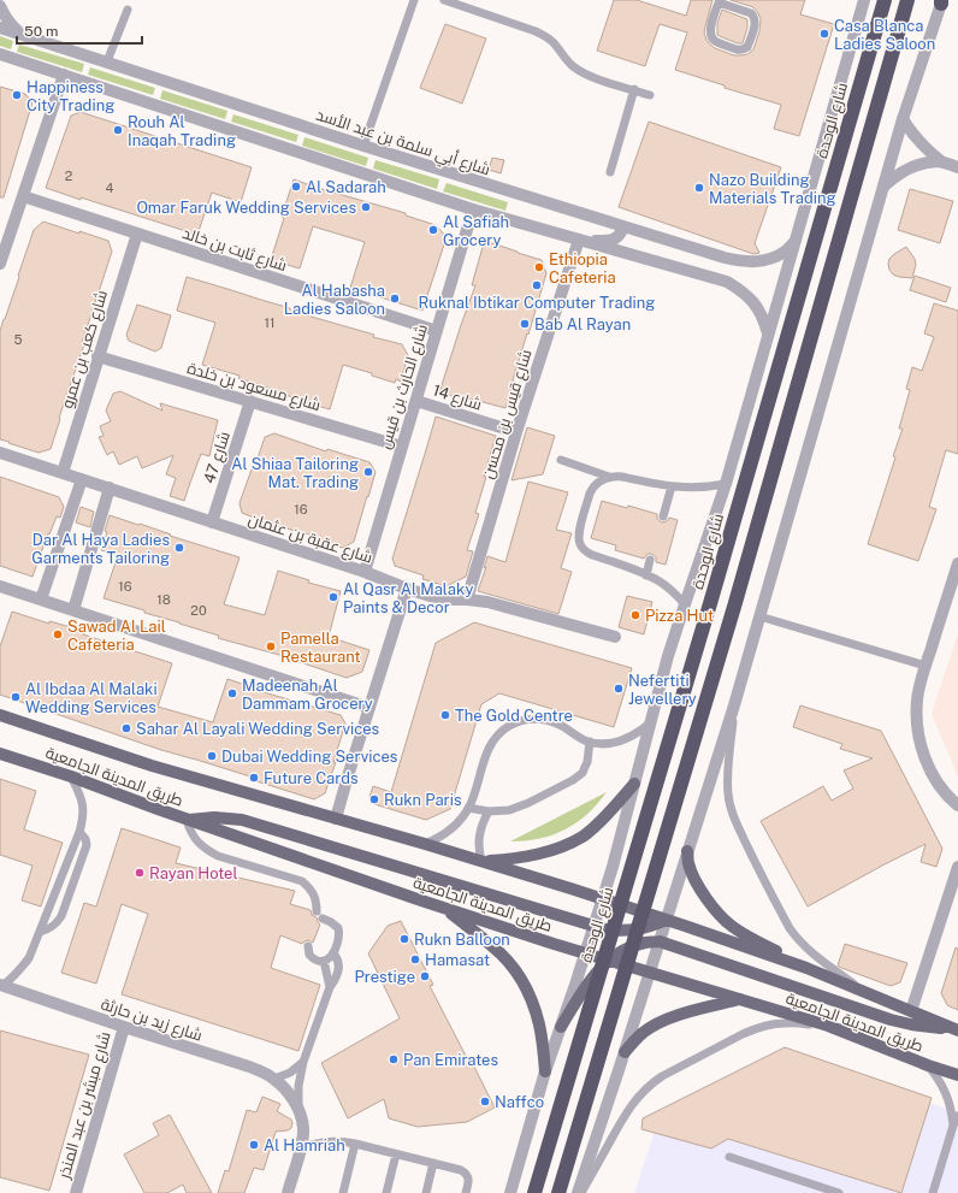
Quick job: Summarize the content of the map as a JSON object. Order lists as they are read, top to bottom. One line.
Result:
{"streets":{"highway":["شارع الوحدة"],"main road":["طريق المدينة الجامعية"],"street":["شارع أبي سلمة بن عبد الأسد","شارع ثابت بن خالد","شارع كعب بن عمرو","شارع مسعود بن خلدة","شارع الحارث بن قيس","شارع 14","شارع قيس بن محسن","شارع 47","شارع عقبة بن عثمان","شارع زيد بن حارثة","شارع مبشر بن عبد المنذر"]},"crossings":[["شارع ثابت بن خالد","شارع كعب بن عمرو"],["شارع ثابت بن خالد","شارع الحارث بن قيس"],["شارع كعب بن عمرو","شارع مسعود بن خلدة"],["شارع كعب بن عمرو","شارع عقبة بن عثمان"],["شارع مسعود بن خلدة","شارع الحارث بن قيس"],["شارع مسعود بن خلدة","شارع 47"],["شارع الحارث بن قيس","شارع 14"],["شارع الحارث بن قيس","شارع عقبة بن عثمان"],["شارع 14","شارع قيس بن محسن"],["شارع قيس بن محسن","شارع عقبة بن عثمان"],["شارع 47","شارع عقبة بن عثمان"],["شارع زيد بن حارثة","شارع مبشر بن عبد المنذر"]],"places":["Casa Blanca Ladies Saloon","Happiness City Trading","Rouh Al Inaqah Trading","Al Sadarah","Nazo Building Materials Trading","Omar Faruk Wedding Services","Al Safiah Grocery","Ethiopia Cafeteria","Ruknal Ibtikar Computer Trading","Al Habasha Ladies Saloon","Bab Al Rayan","Al Shiaa Tailoring Mat. Trading","Dar Al Haya Ladies Garments Tailoring","Al Qasr Al Malaky Paints & Decor","Pizza Hut","Sawad Al Lail Cafeteria","Pamella Restaurant","Nefertiti Jewellery","Madeenah Al Dammam Grocery","Al Ibdaa Al Malaki Wedding Services","The Gold Centre","Sahar Al Layali Wedding Services","Dubai Wedding Services","Future Cards","Rukn Paris","Rayan Hotel","Rukn Balloon","Hamasat","Prestige","Pan Emirates","Naffco","Al Hamriah"],"house_numbers":["2","4","11","5","16","16","18","20"],"scale_bar":"50 m"}
